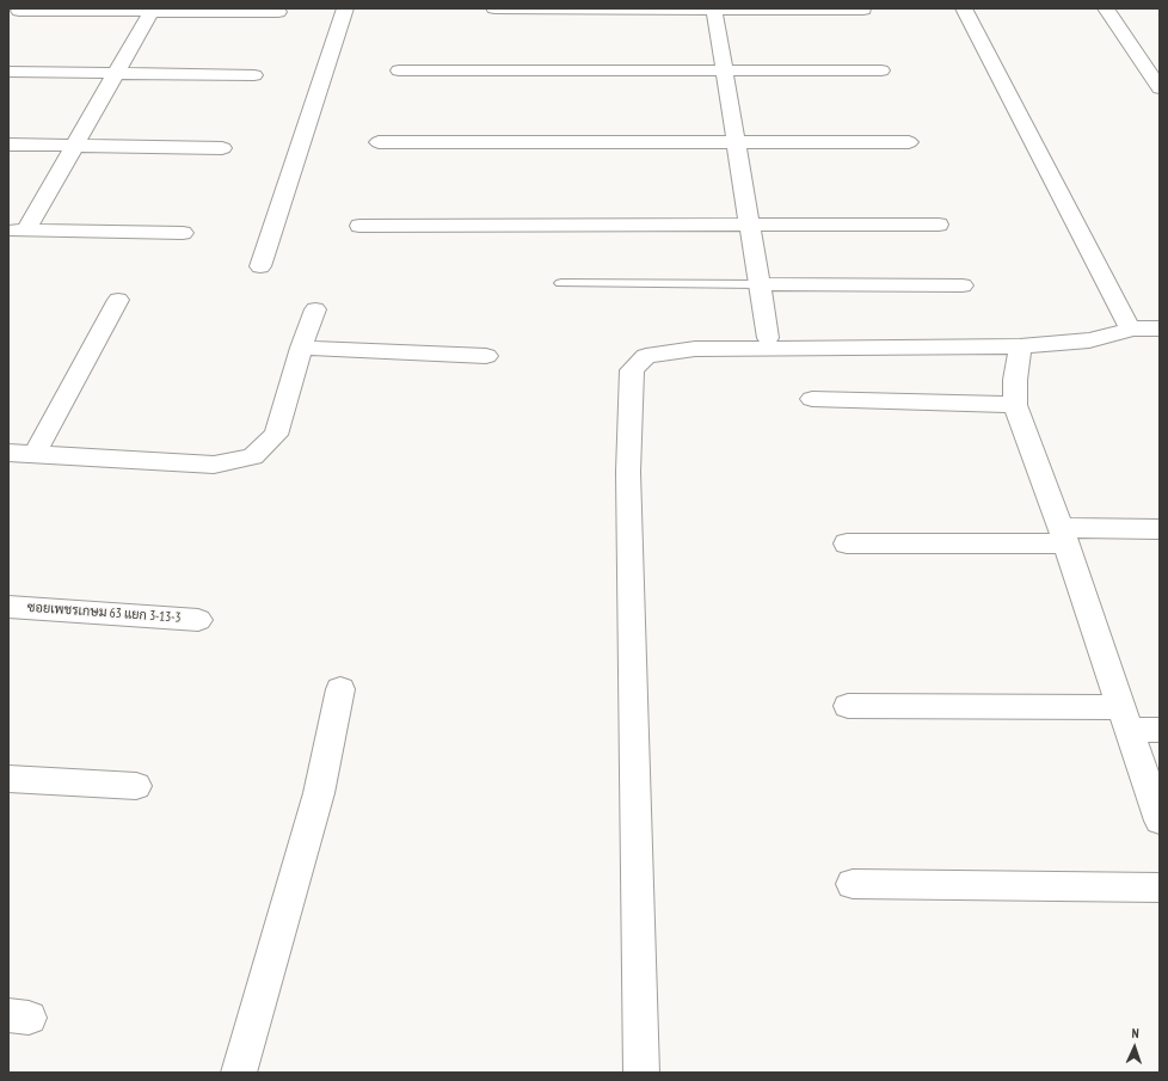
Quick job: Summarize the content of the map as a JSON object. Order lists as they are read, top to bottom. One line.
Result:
{"streets":{"street":["ซอยเพชรเกษม 63 แยก 3-13-3"]},"north":"top"}
